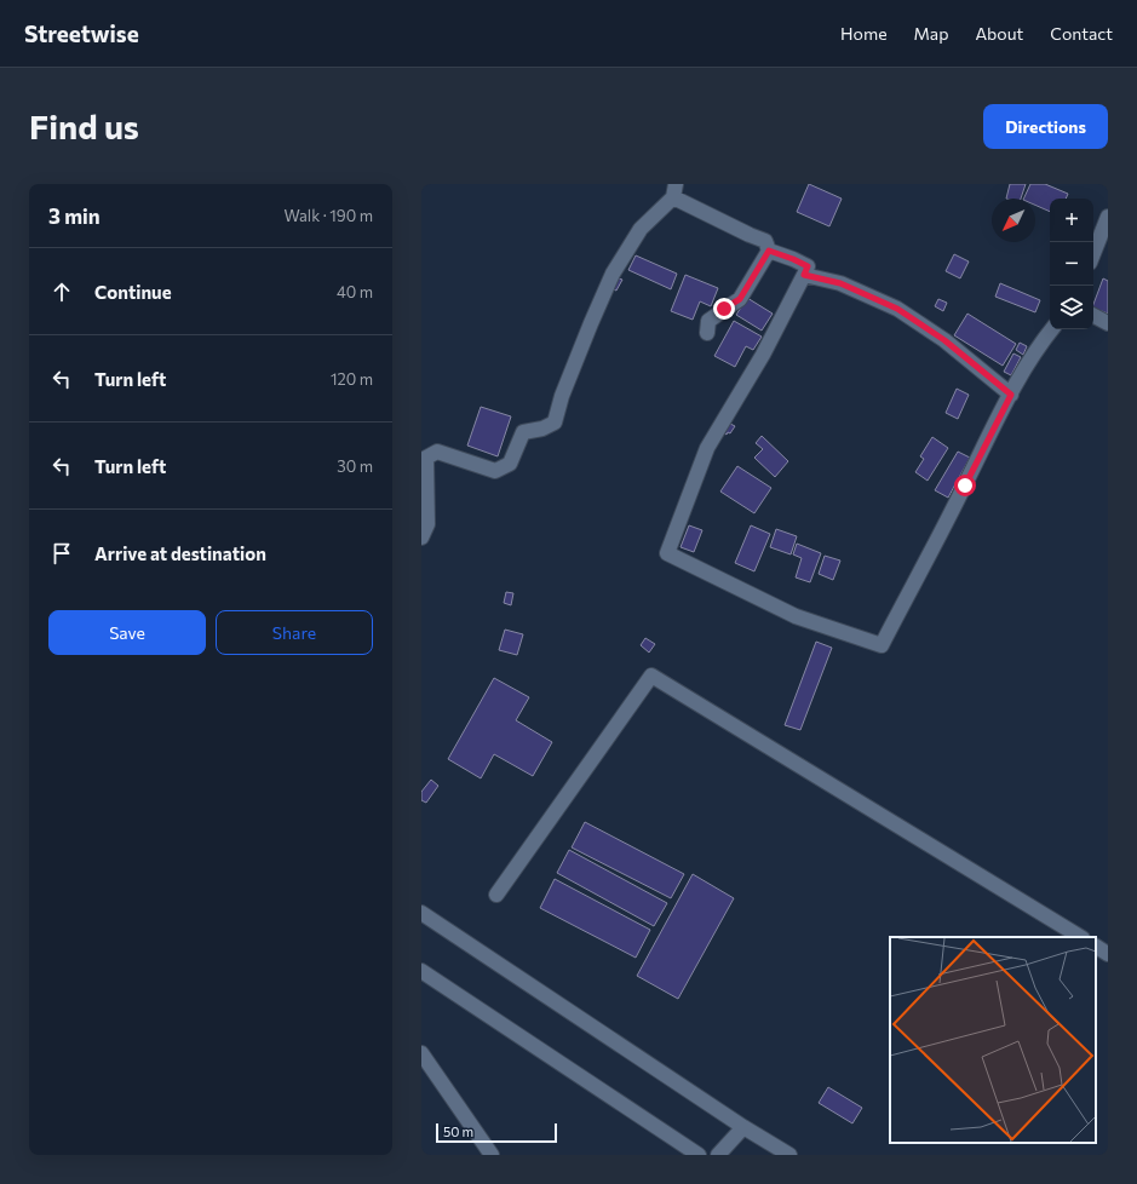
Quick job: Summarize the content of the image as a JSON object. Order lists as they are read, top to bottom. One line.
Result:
{"scale_bar":"50 m","north":"bottom left","page":{"header":"Streetwise","nav":["Home","Map","About","Contact"],"buttons":["Directions",["Save","Share"]],"title":"Find us","heading":["3 min","Walk · 190 m"],"map_buttons":["+","−"],"list":[["Continue","40 m"],["Turn left","120 m"],["Turn left","30 m"],"Arrive at destination"],"scale":"50 m"}}
